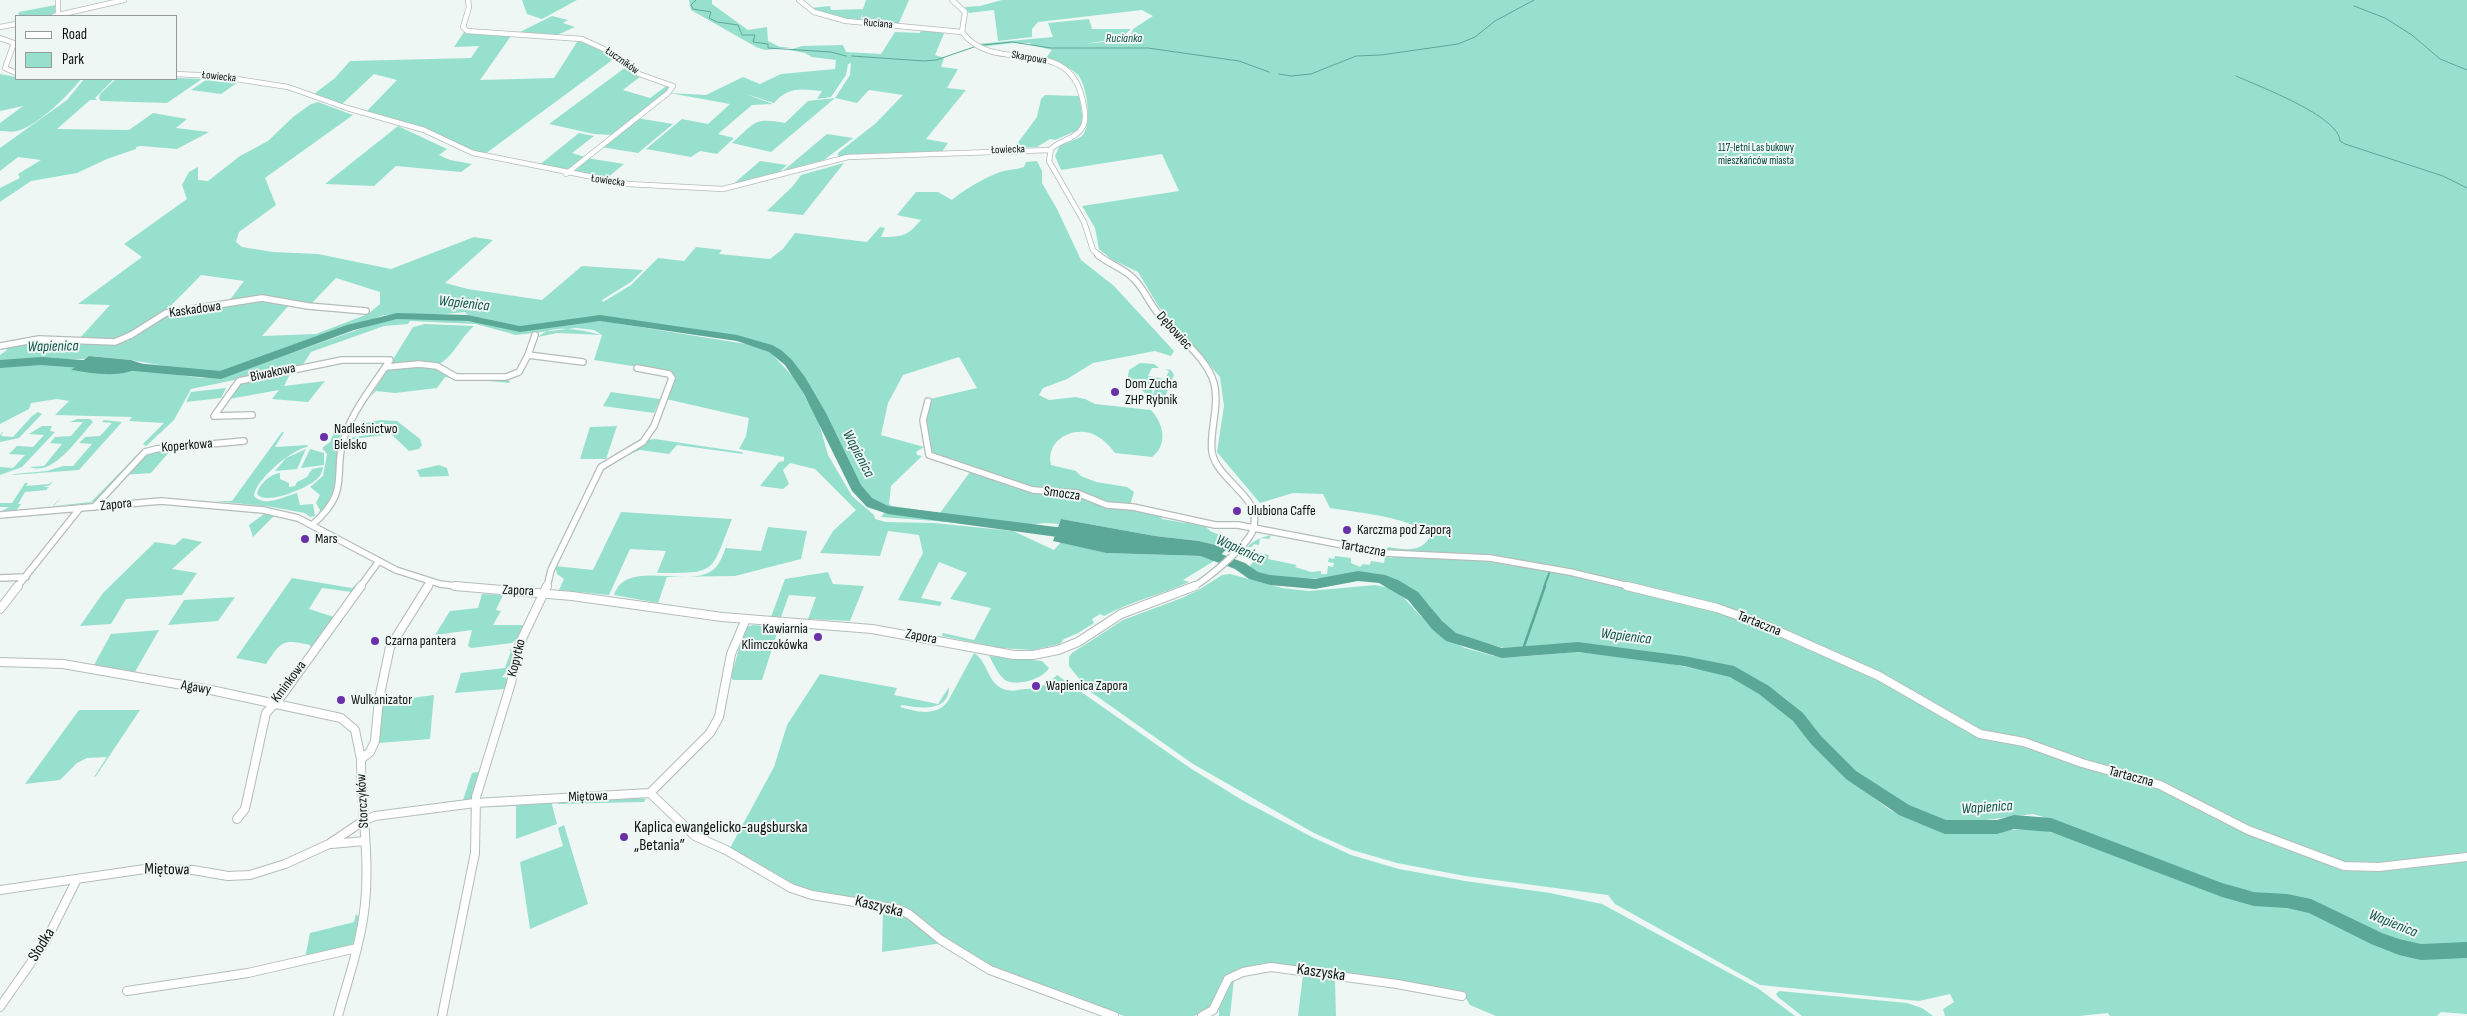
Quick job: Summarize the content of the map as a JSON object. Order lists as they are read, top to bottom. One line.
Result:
{"streets":{"street":["Ruciana","Skarpowa","Łuczników","Łowiecka","Kaskadowa","Dębowiec","Biwakowa","Koperkowa","Smocza","Zapora","Tartaczna","Kopytko","Kminkowa","Agawy","Miętowa","Storczyków","Kaszyska","Słodka"]},"crossings":[["Ruciana","Skarpowa"],["Skarpowa","Łowiecka"],["Skarpowa","Dębowiec"],["Łuczników","Łowiecka"],["Łowiecka","Dębowiec"],["Dębowiec","Smocza"],["Dębowiec","Zapora"],["Dębowiec","Tartaczna"],["Koperkowa","Zapora"],["Smocza","Zapora"],["Smocza","Tartaczna"],["Zapora","Tartaczna"],["Zapora","Kopytko"],["Zapora","Kminkowa"],["Zapora","Storczyków"],["Kopytko","Miętowa"],["Kminkowa","Agawy"],["Agawy","Storczyków"],["Miętowa","Storczyków"],["Miętowa","Kaszyska"],["Miętowa","Słodka"]],"water":["Rucianka","Wapienica"],"parks":["117-letni Las bukowy mieszkańców miasta"],"places":["Dom Zucha ZHP Rybnik","Nadleśnictwo Bielsko","Ulubiona Caffe","Karczma pod Zaporą","Mars","Kawiarnia Klimczokówka","Czarna pantera","Wapienica Zapora","Wulkanizator","Kaplica ewangelicko-augsburska „Betania”"],"legend":["Road","Park"]}
